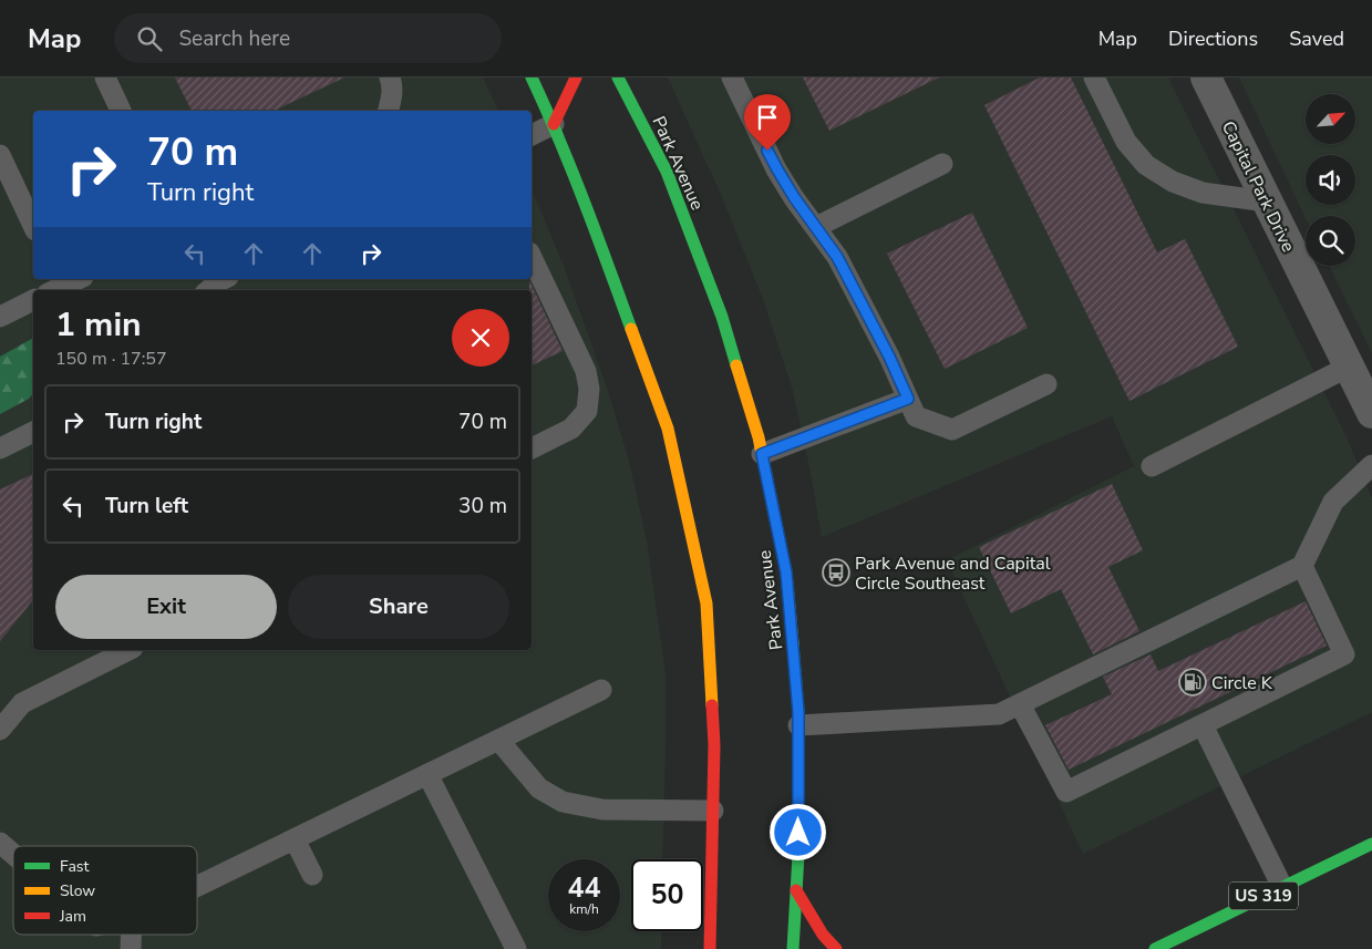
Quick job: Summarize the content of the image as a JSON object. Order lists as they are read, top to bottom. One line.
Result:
{"streets":{"main road":["Park Avenue","US 319"],"street":["Capital Park Drive"]},"places":{"bus stop":["Park Avenue and Capital Circle Southeast"],"fuel station":["Circle K"]},"legend":["Fast","Slow","Jam"],"north":"top right","page":{"header":"Map","search":"Search here","nav":["Map","Directions","Saved"],"turn":["70 m","Turn right"],"heading":["1 min","150 m · 17:57"],"list":[{"name":"Turn right","value":"70 m"},{"name":"Turn left","value":"30 m"}],"buttons":["Exit","Share"],"speed":"44 km/h","limit":"50"}}
